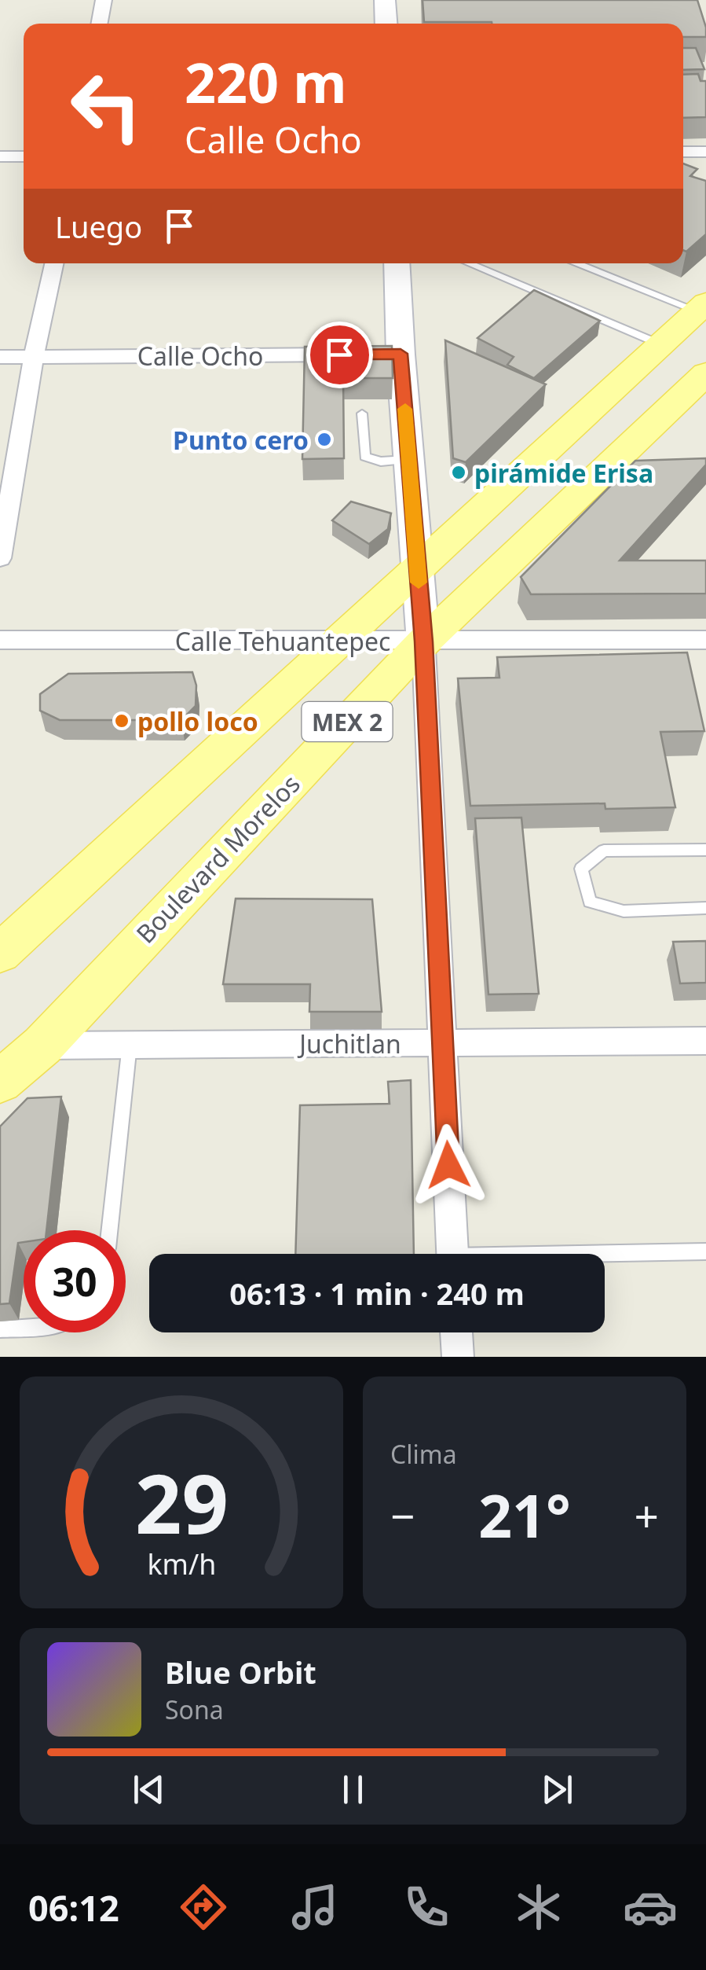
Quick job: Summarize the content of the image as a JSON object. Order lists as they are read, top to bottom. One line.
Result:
{"streets":{"main road":["MEX 2","Boulevard Morelos"],"street":["Calle Ocho","Calle Tehuantepec","Juchitlan"]},"crossings":[["Calle Tehuantepec","MEX 2"],["Calle Tehuantepec","Boulevard Morelos"],["Boulevard Morelos","Juchitlan"]],"places":["Punto cero","pirámide Erisa","pollo loco"],"page":{"turn":["220 m","Calle Ocho"],"then":"Luego","limit":"30","trip":"06:13 · 1 min · 240 m","tile":"Clima","heat":["−","21°","+"],"song":["Blue Orbit","Sona"],"tabs":"06:12","gauge":["29","km/h"]}}
